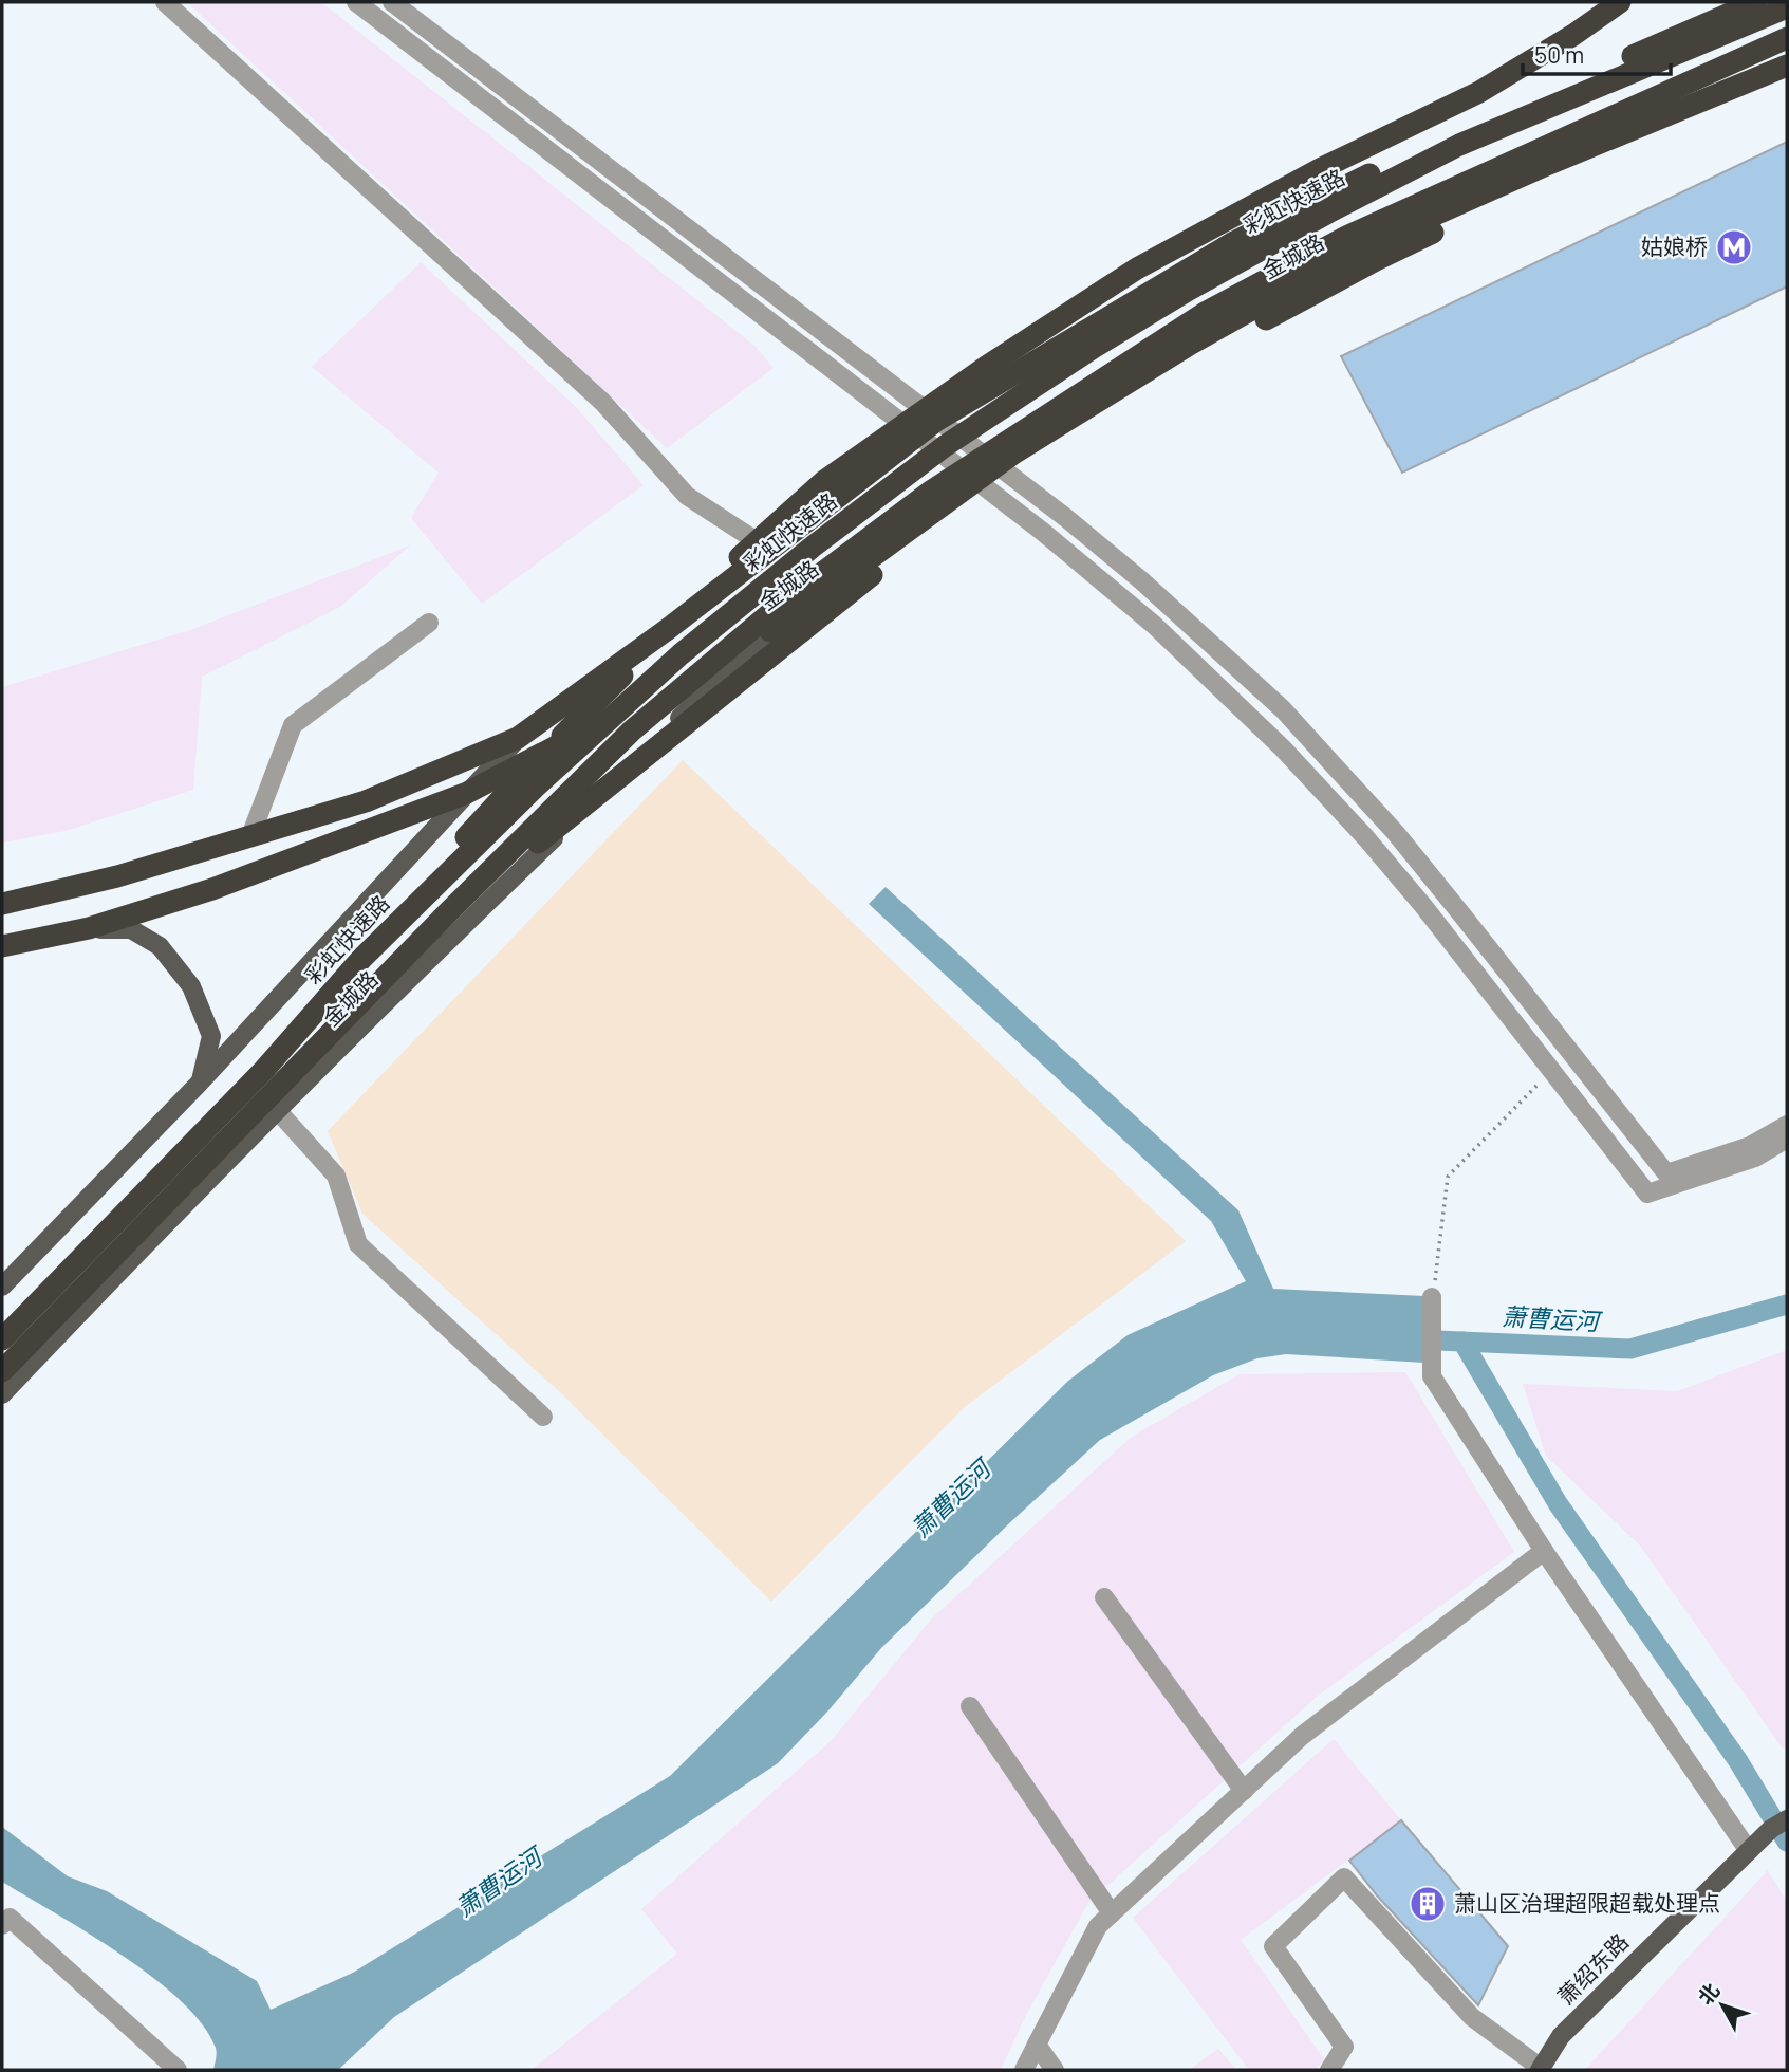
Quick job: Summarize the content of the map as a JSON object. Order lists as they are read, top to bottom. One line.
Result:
{"streets":{"highway":["彩虹快速路","金城路"],"main road":["萧绍东路"]},"water":["萧曹运河"],"places":{"metro station":["姑娘桥"],"building":["萧山区治理超限超载处理点"]},"scale_bar":"50 m","north":"top left"}
